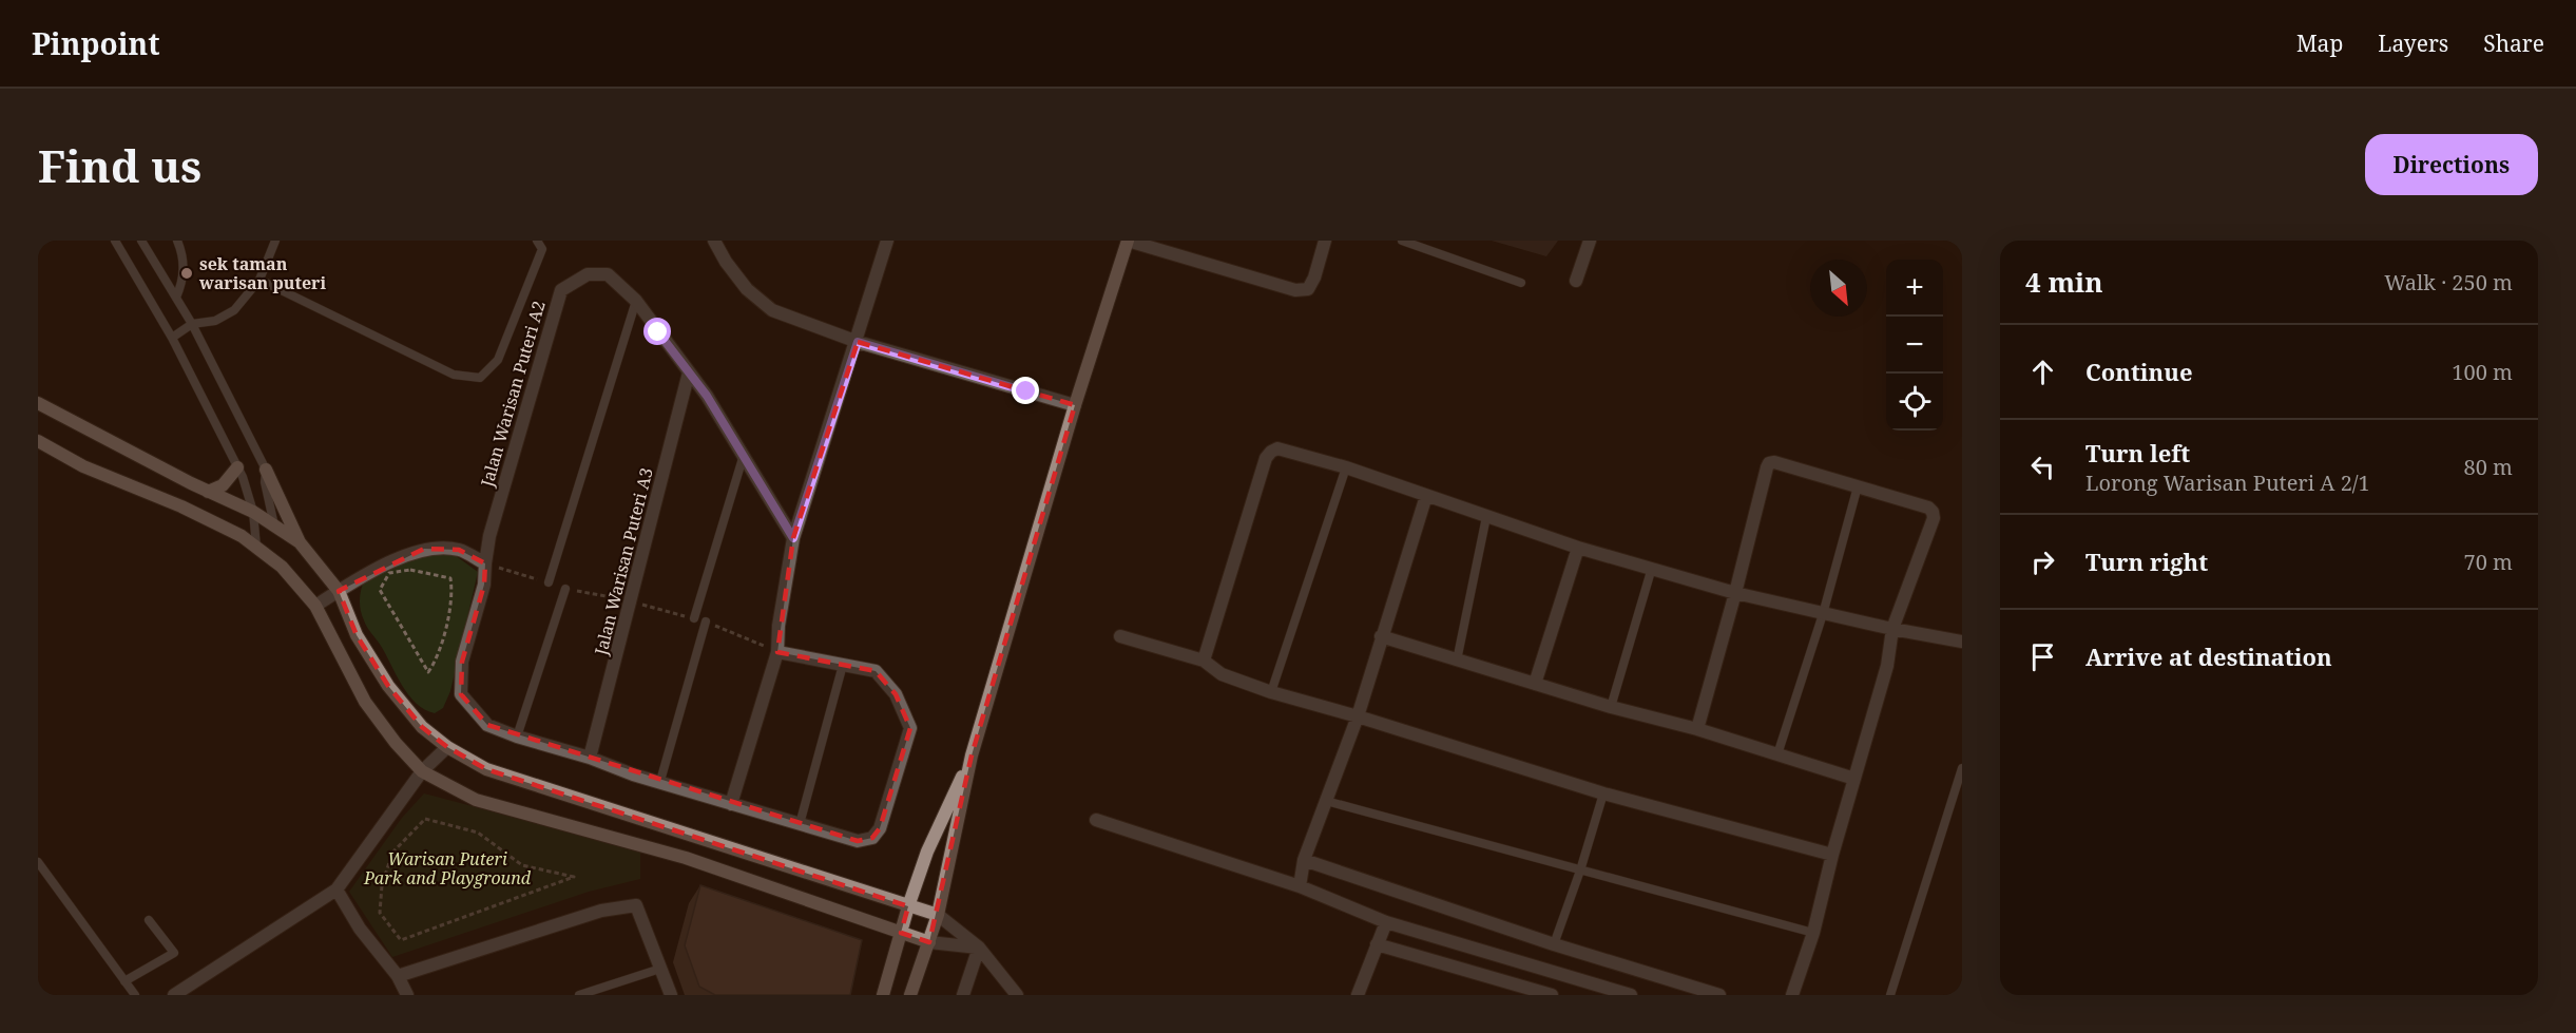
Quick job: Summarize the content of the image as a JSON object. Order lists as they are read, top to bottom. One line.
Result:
{"streets":{"street":["Jalan Warisan Puteri A2","Jalan Warisan Puteri A3"]},"crossings":[["Jalan Warisan Puteri A2","Jalan Warisan Puteri A3"]],"parks":["Warisan Puteri Park and Playground"],"places":["sek taman warisan puteri"],"north":"bottom right","page":{"header":"Pinpoint","nav":["Map","Layers","Share"],"buttons":"Directions","title":"Find us","heading":["4 min","Walk · 250 m"],"map_buttons":["+","−"],"list":[["Continue","100 m"],["Turn left","Lorong Warisan Puteri A 2/1","80 m"],["Turn right","70 m"],"Arrive at destination"]}}
